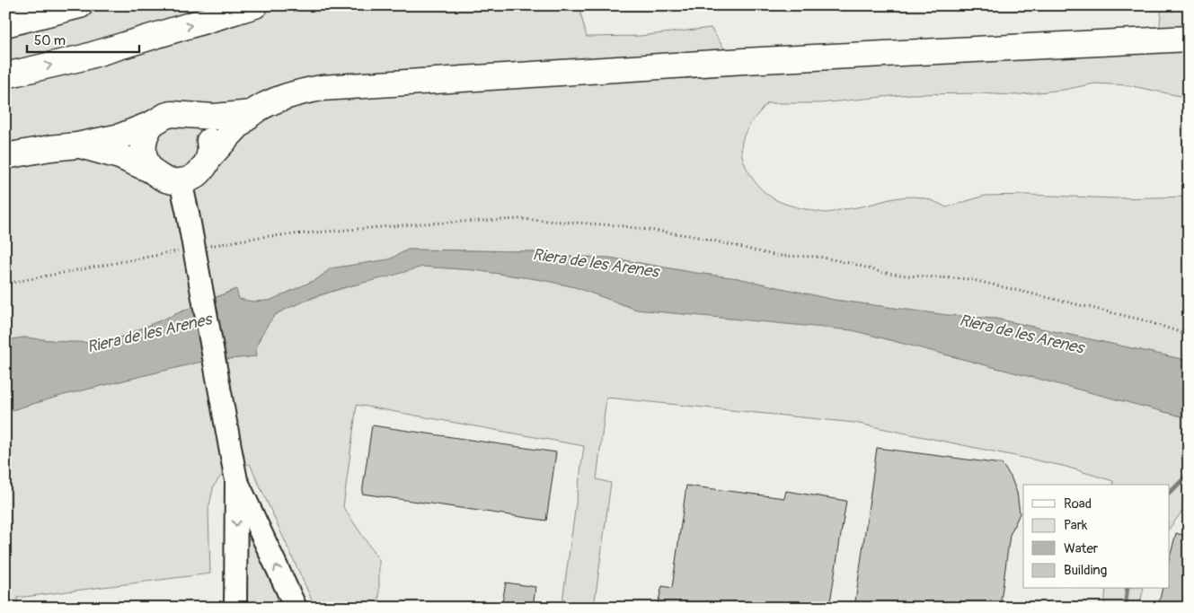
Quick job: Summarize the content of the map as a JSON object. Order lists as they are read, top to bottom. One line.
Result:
{"water":["Riera de les Arenes"],"legend":["Road","Park","Water","Building"],"scale_bar":"50 m"}
